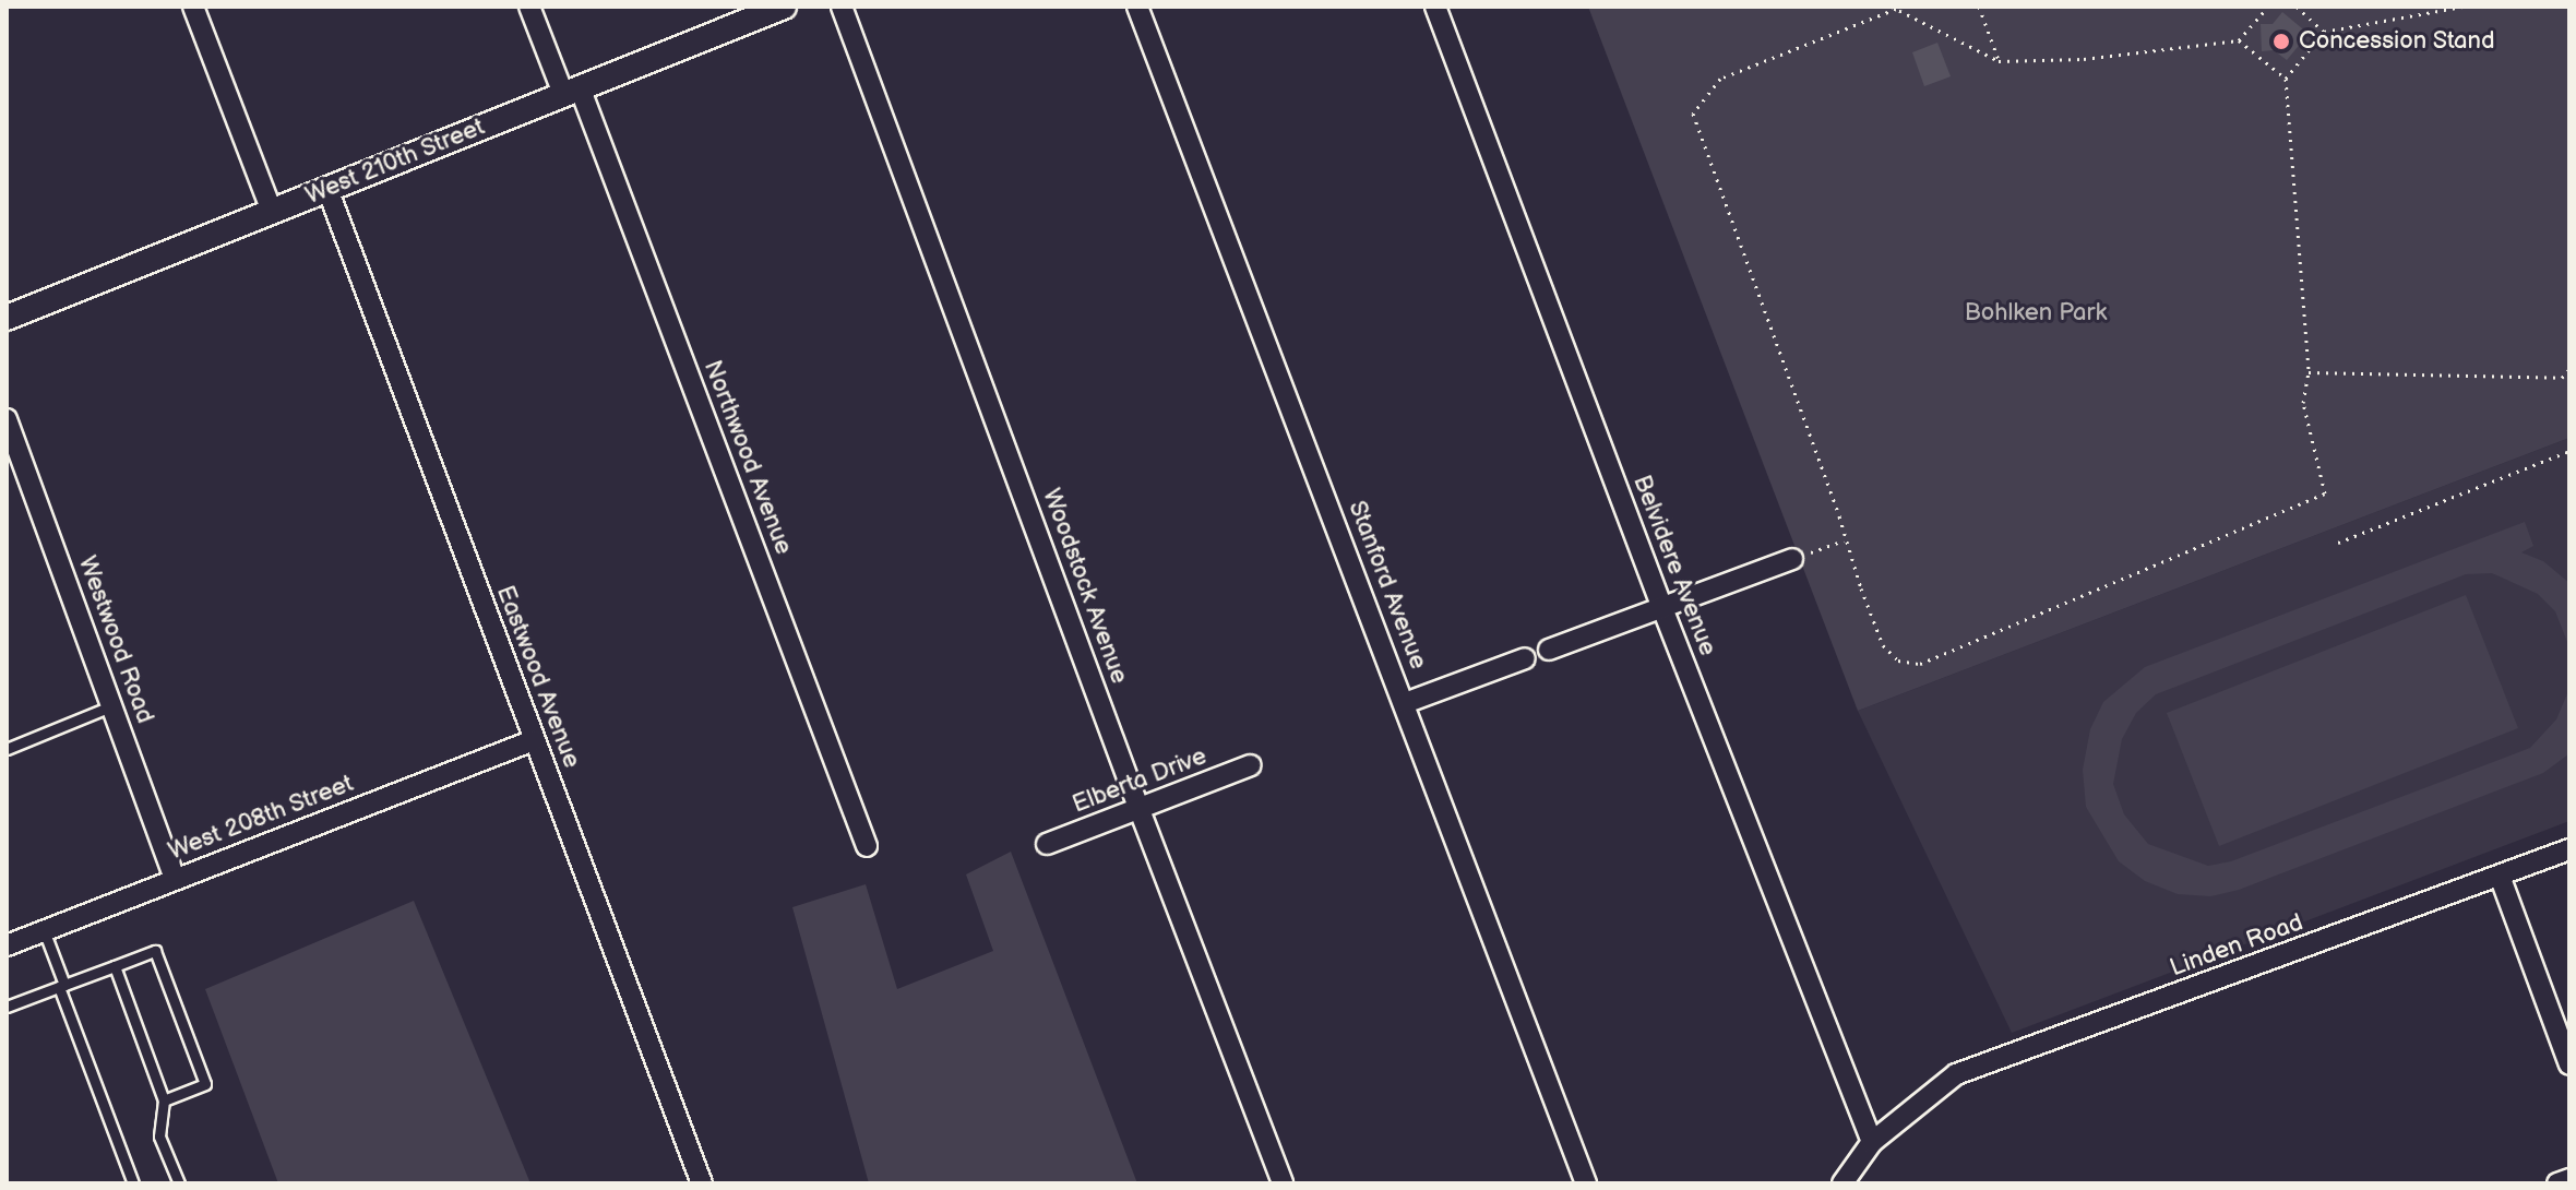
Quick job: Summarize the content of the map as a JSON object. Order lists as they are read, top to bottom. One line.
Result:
{"streets":{"street":["West 210th Street","Northwood Avenue","Belvidere Avenue","Stanford Avenue","Woodstock Avenue","Westwood Road","Eastwood Avenue","Elberta Drive","West 208th Street","Linden Road"]},"crossings":[["West 210th Street","Northwood Avenue"],["West 210th Street","Eastwood Avenue"],["Belvidere Avenue","Linden Road"],["Woodstock Avenue","Elberta Drive"],["Westwood Road","West 208th Street"],["Eastwood Avenue","West 208th Street"]],"parks":["Bohlken Park"],"places":["Concession Stand"]}
